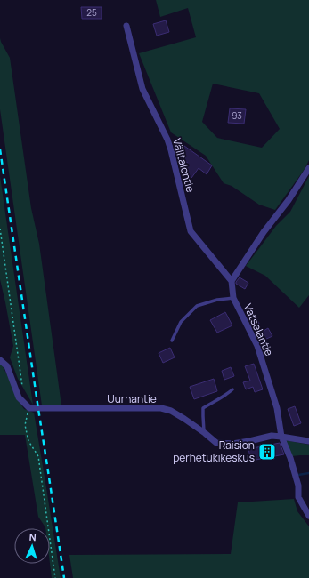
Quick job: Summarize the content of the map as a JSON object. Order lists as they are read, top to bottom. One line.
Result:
{"streets":{"street":["Välitalontie","Vatselantie","Uurnantie"]},"crossings":[["Välitalontie","Vatselantie"],["Vatselantie","Uurnantie"]],"places":{"building":["Raision perhetukikeskus"]},"house_numbers":["25","93"],"north":"top"}
